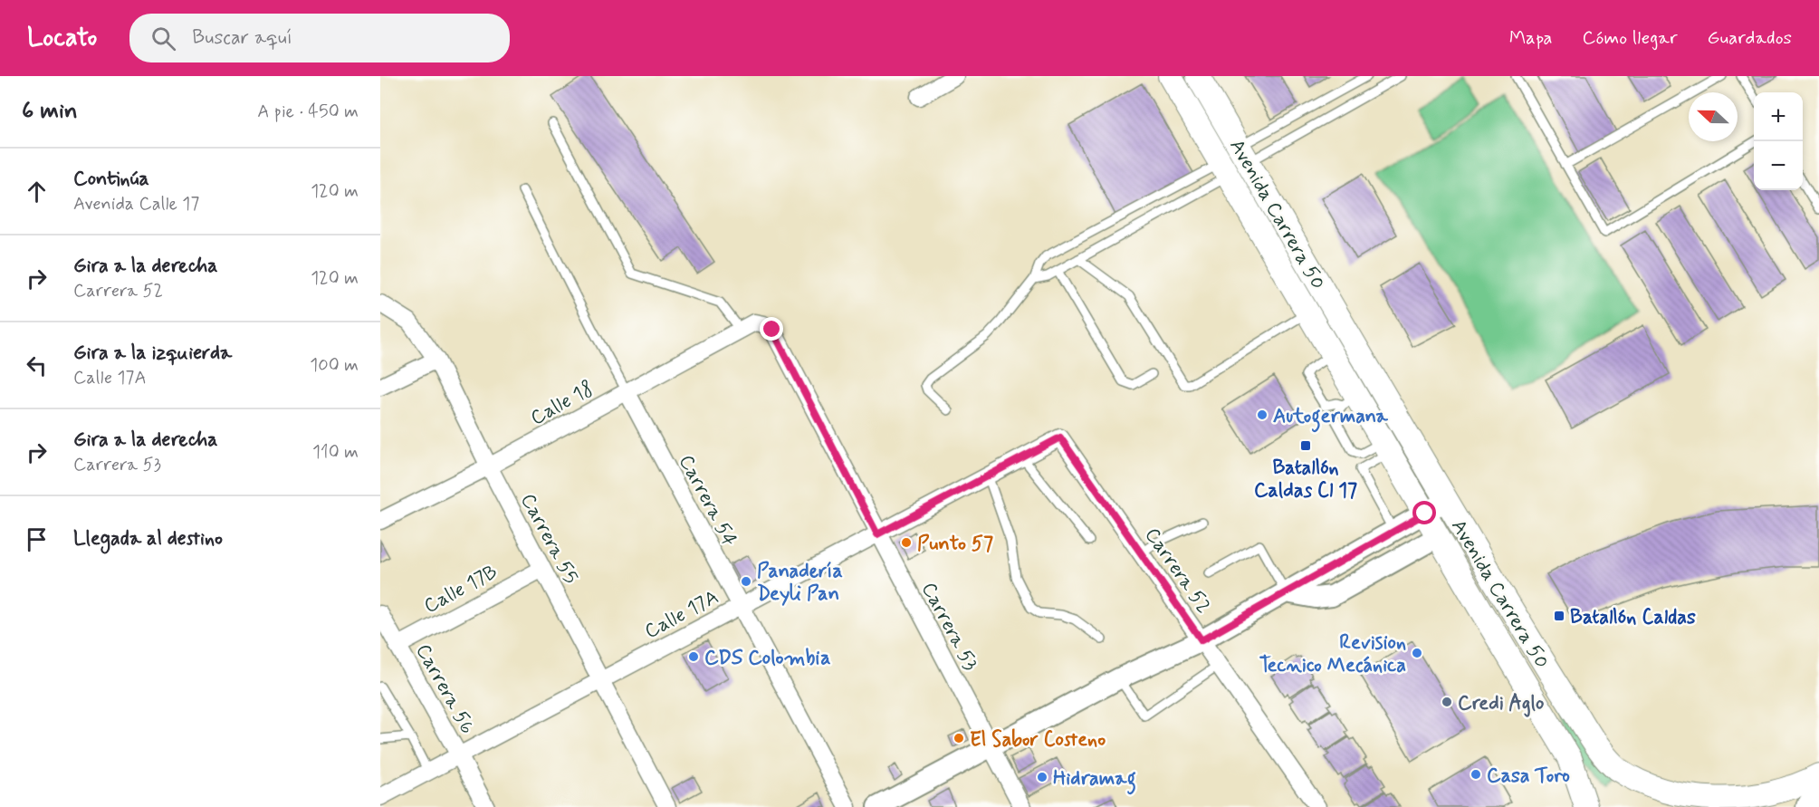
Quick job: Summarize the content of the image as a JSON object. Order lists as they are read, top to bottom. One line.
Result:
{"streets":{"main road":["Avenida Carrera 50"],"street":["Calle 18","Carrera 54","Carrera 55","Carrera 52","Calle 17B","Calle 17A","Carrera 53","Carrera 56"]},"crossings":[["Calle 18","Carrera 54"],["Calle 18","Carrera 55"],["Calle 18","Carrera 53"],["Carrera 54","Calle 17A"],["Carrera 55","Calle 17B"],["Carrera 55","Calle 17A"],["Carrera 52","Calle 17A"],["Calle 17B","Carrera 56"],["Calle 17A","Carrera 53"],["Calle 17A","Carrera 56"]],"places":{"other":["Autogermana","Punto 57","Panadería Deyli Pan","Revision Tecnico Mecánica","CDS Colombia","Credi Aglo","El Sabor Costeno","Casa Toro","Hidramag"],"transit":["Batallón Caldas Cl 17","Batallón Caldas"]},"north":"left","page":{"header":"Locato","search":"Buscar aquí","nav":["Mapa","Cómo llegar","Guardados"],"heading":["6 min","A pie · 450 m"],"map_buttons":["+","−"],"list":[["Continúa","Avenida Calle 17","120 m"],["Gira a la derecha","Carrera 52","120 m"],["Gira a la izquierda","Calle 17A","100 m"],["Gira a la derecha","Carrera 53","110 m"],"Llegada al destino"]}}
